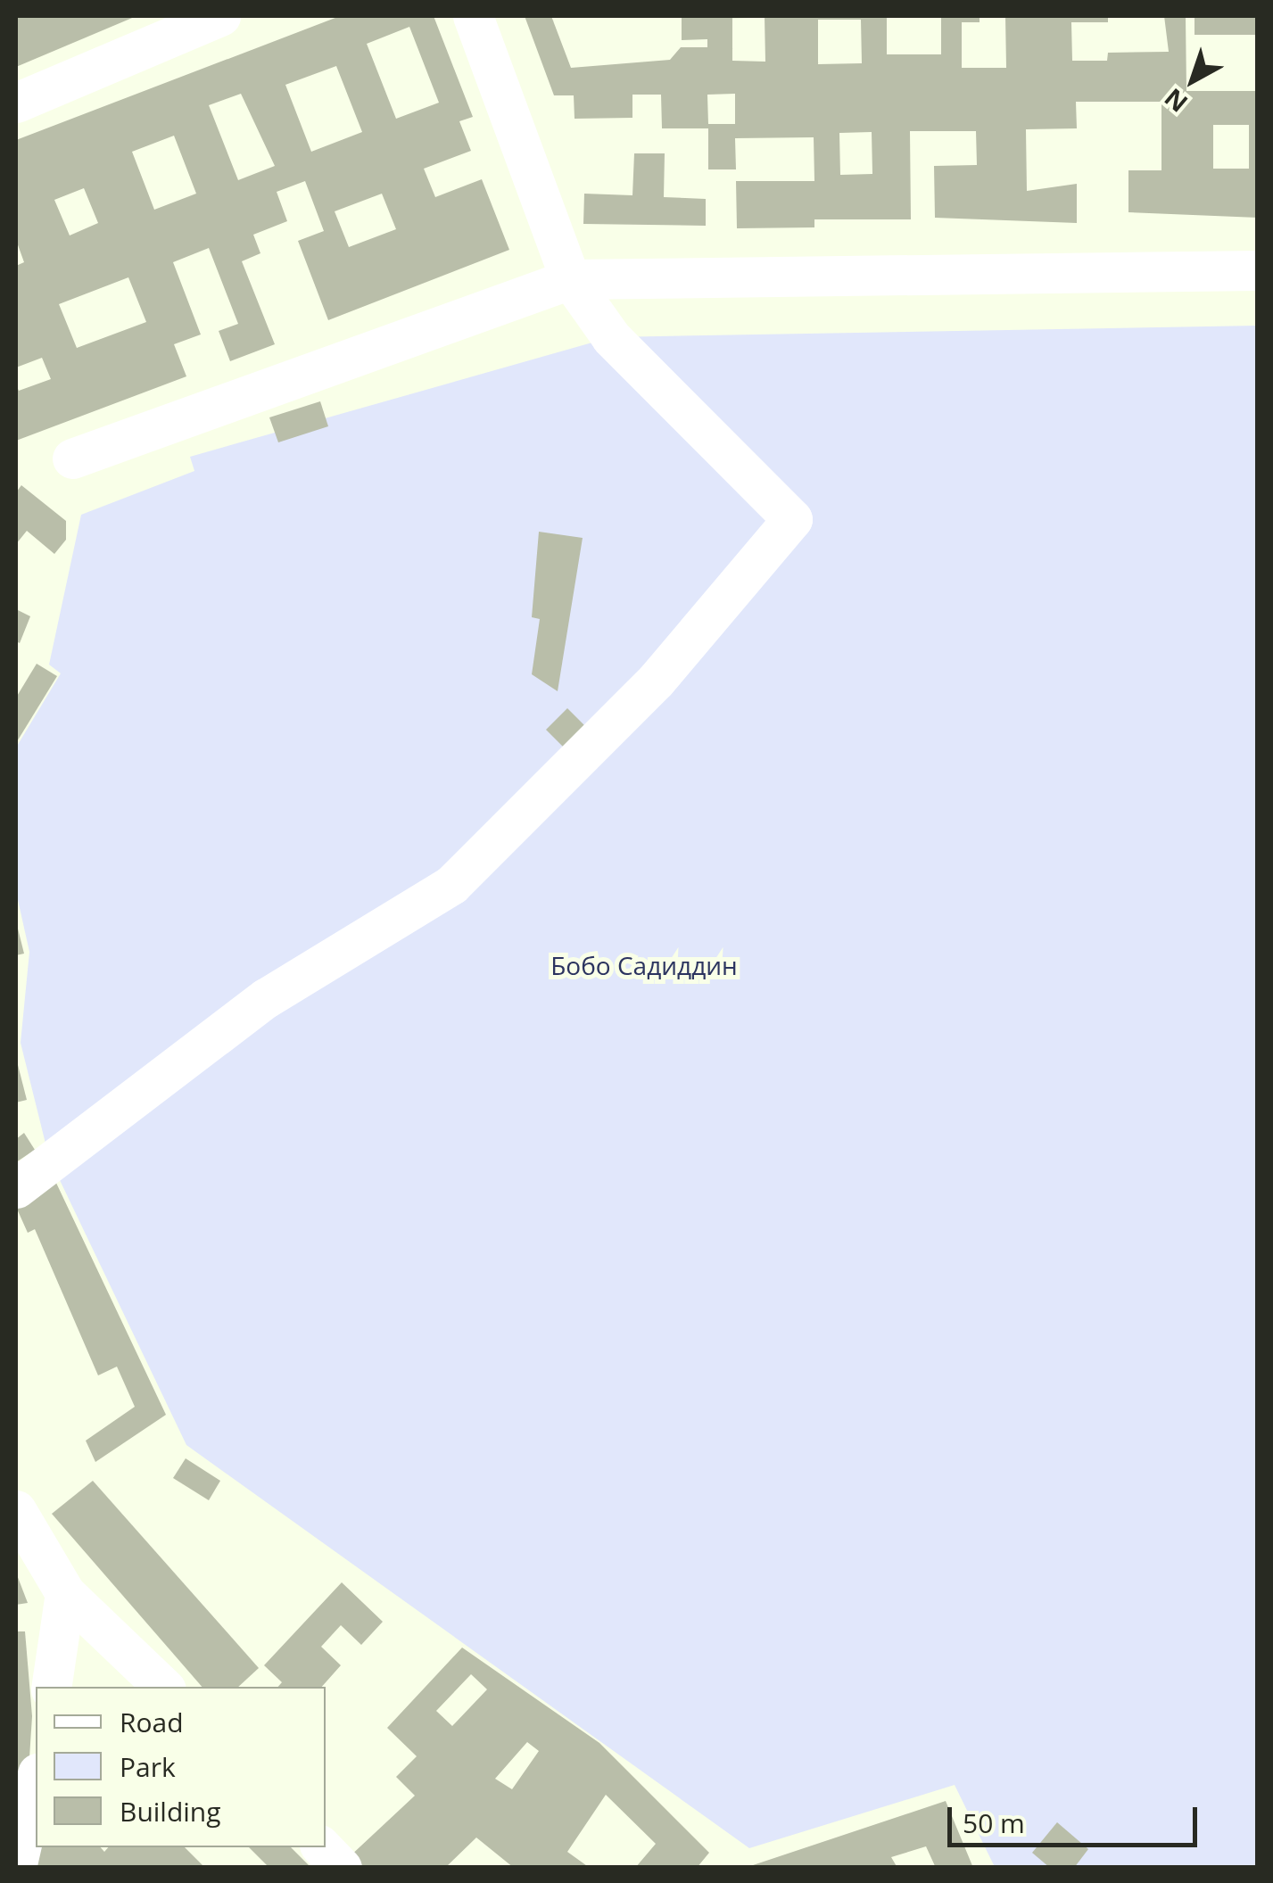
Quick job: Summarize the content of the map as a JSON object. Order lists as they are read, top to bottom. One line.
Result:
{"parks":["Бобо Садиддин"],"legend":["Road","Park","Building"],"scale_bar":"50 m","north":"bottom left"}
